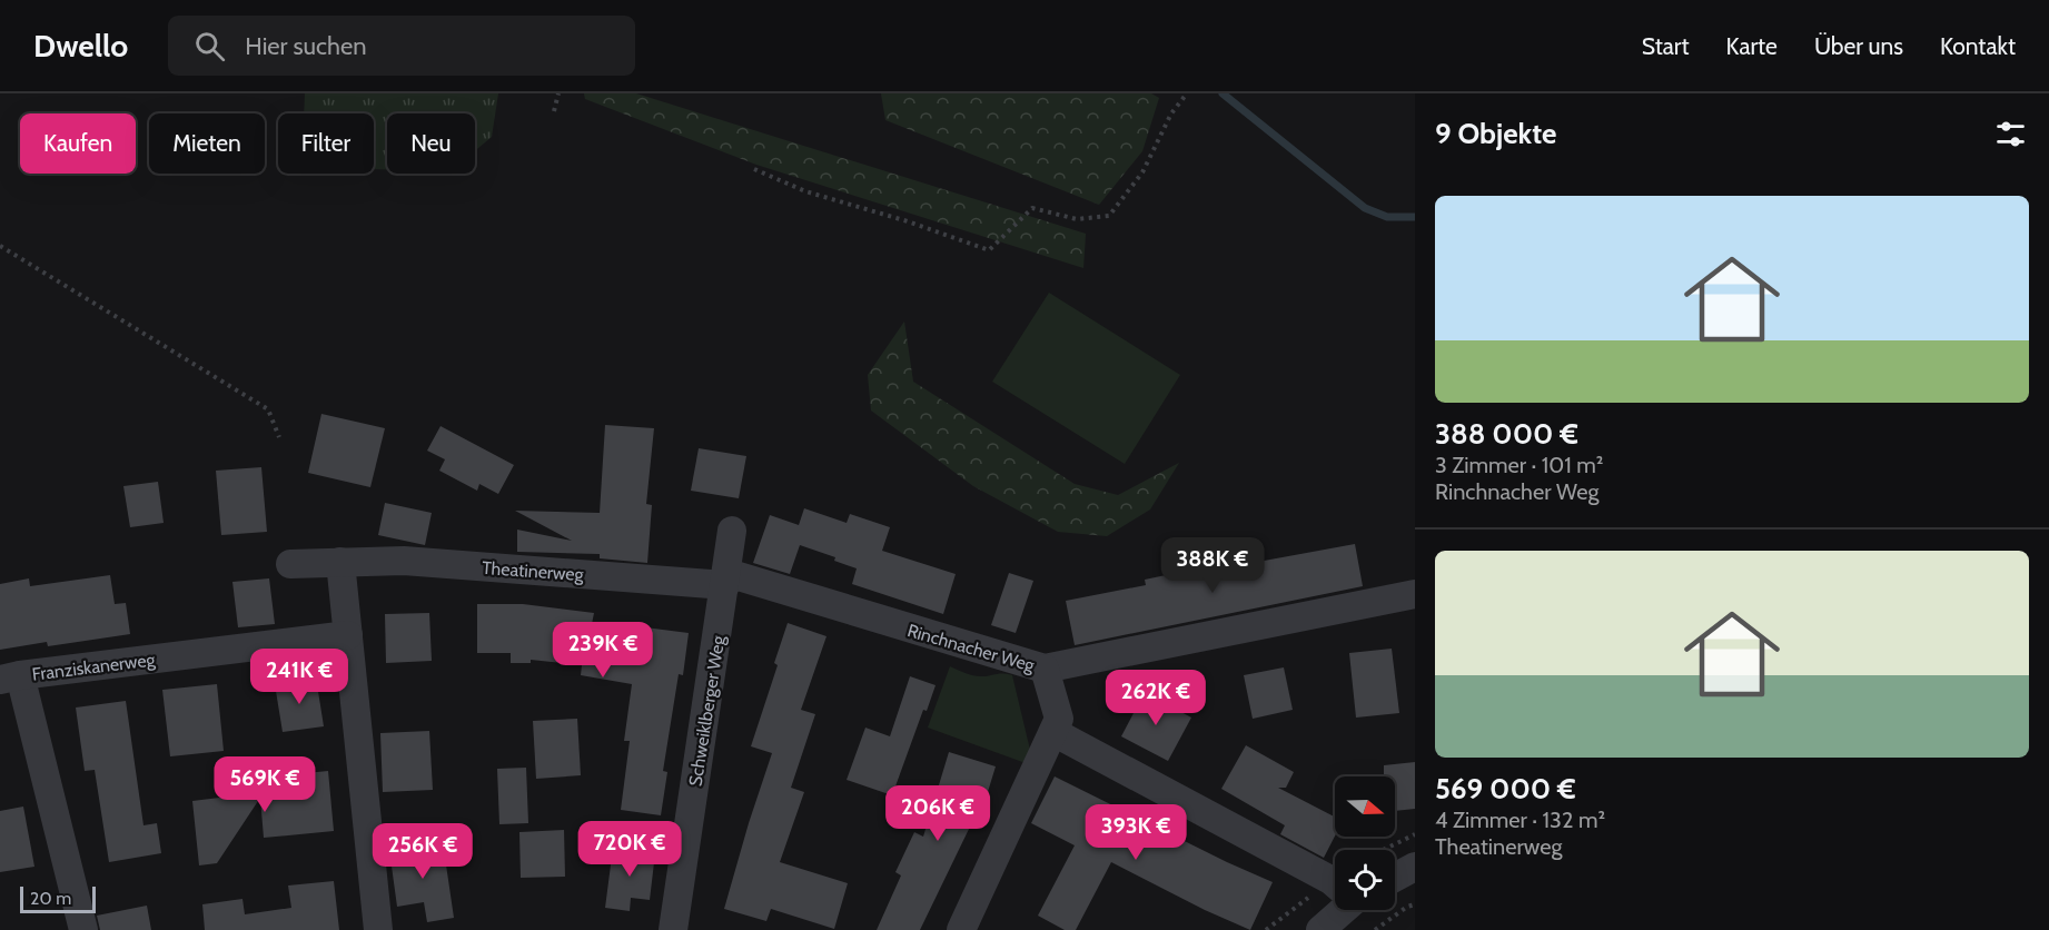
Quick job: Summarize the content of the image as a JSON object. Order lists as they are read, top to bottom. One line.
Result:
{"streets":{"street":["Theatinerweg","Rinchnacher Weg","Franziskanerweg","Schweiklberger Weg"]},"crossings":[["Theatinerweg","Rinchnacher Weg"],["Theatinerweg","Schweiklberger Weg"],["Rinchnacher Weg","Schweiklberger Weg"]],"scale_bar":"20 m","north":"right","page":{"header":"Dwello","search":"Hier suchen","nav":["Start","Karte","Über uns","Kontakt"],"heading":"9 Objekte","chip":["Kaufen","Mieten","Filter","Neu"],"list":[{"name":"388 000 €","note":"3 Zimmer · 101 m² · Rinchnacher Weg"},{"name":"569 000 €","note":"4 Zimmer · 132 m² · Theatinerweg"}],"price":["388K €","239K €","241K €","262K €","569K €","206K €","393K €","720K €","256K €"],"scale":"20 m"}}
